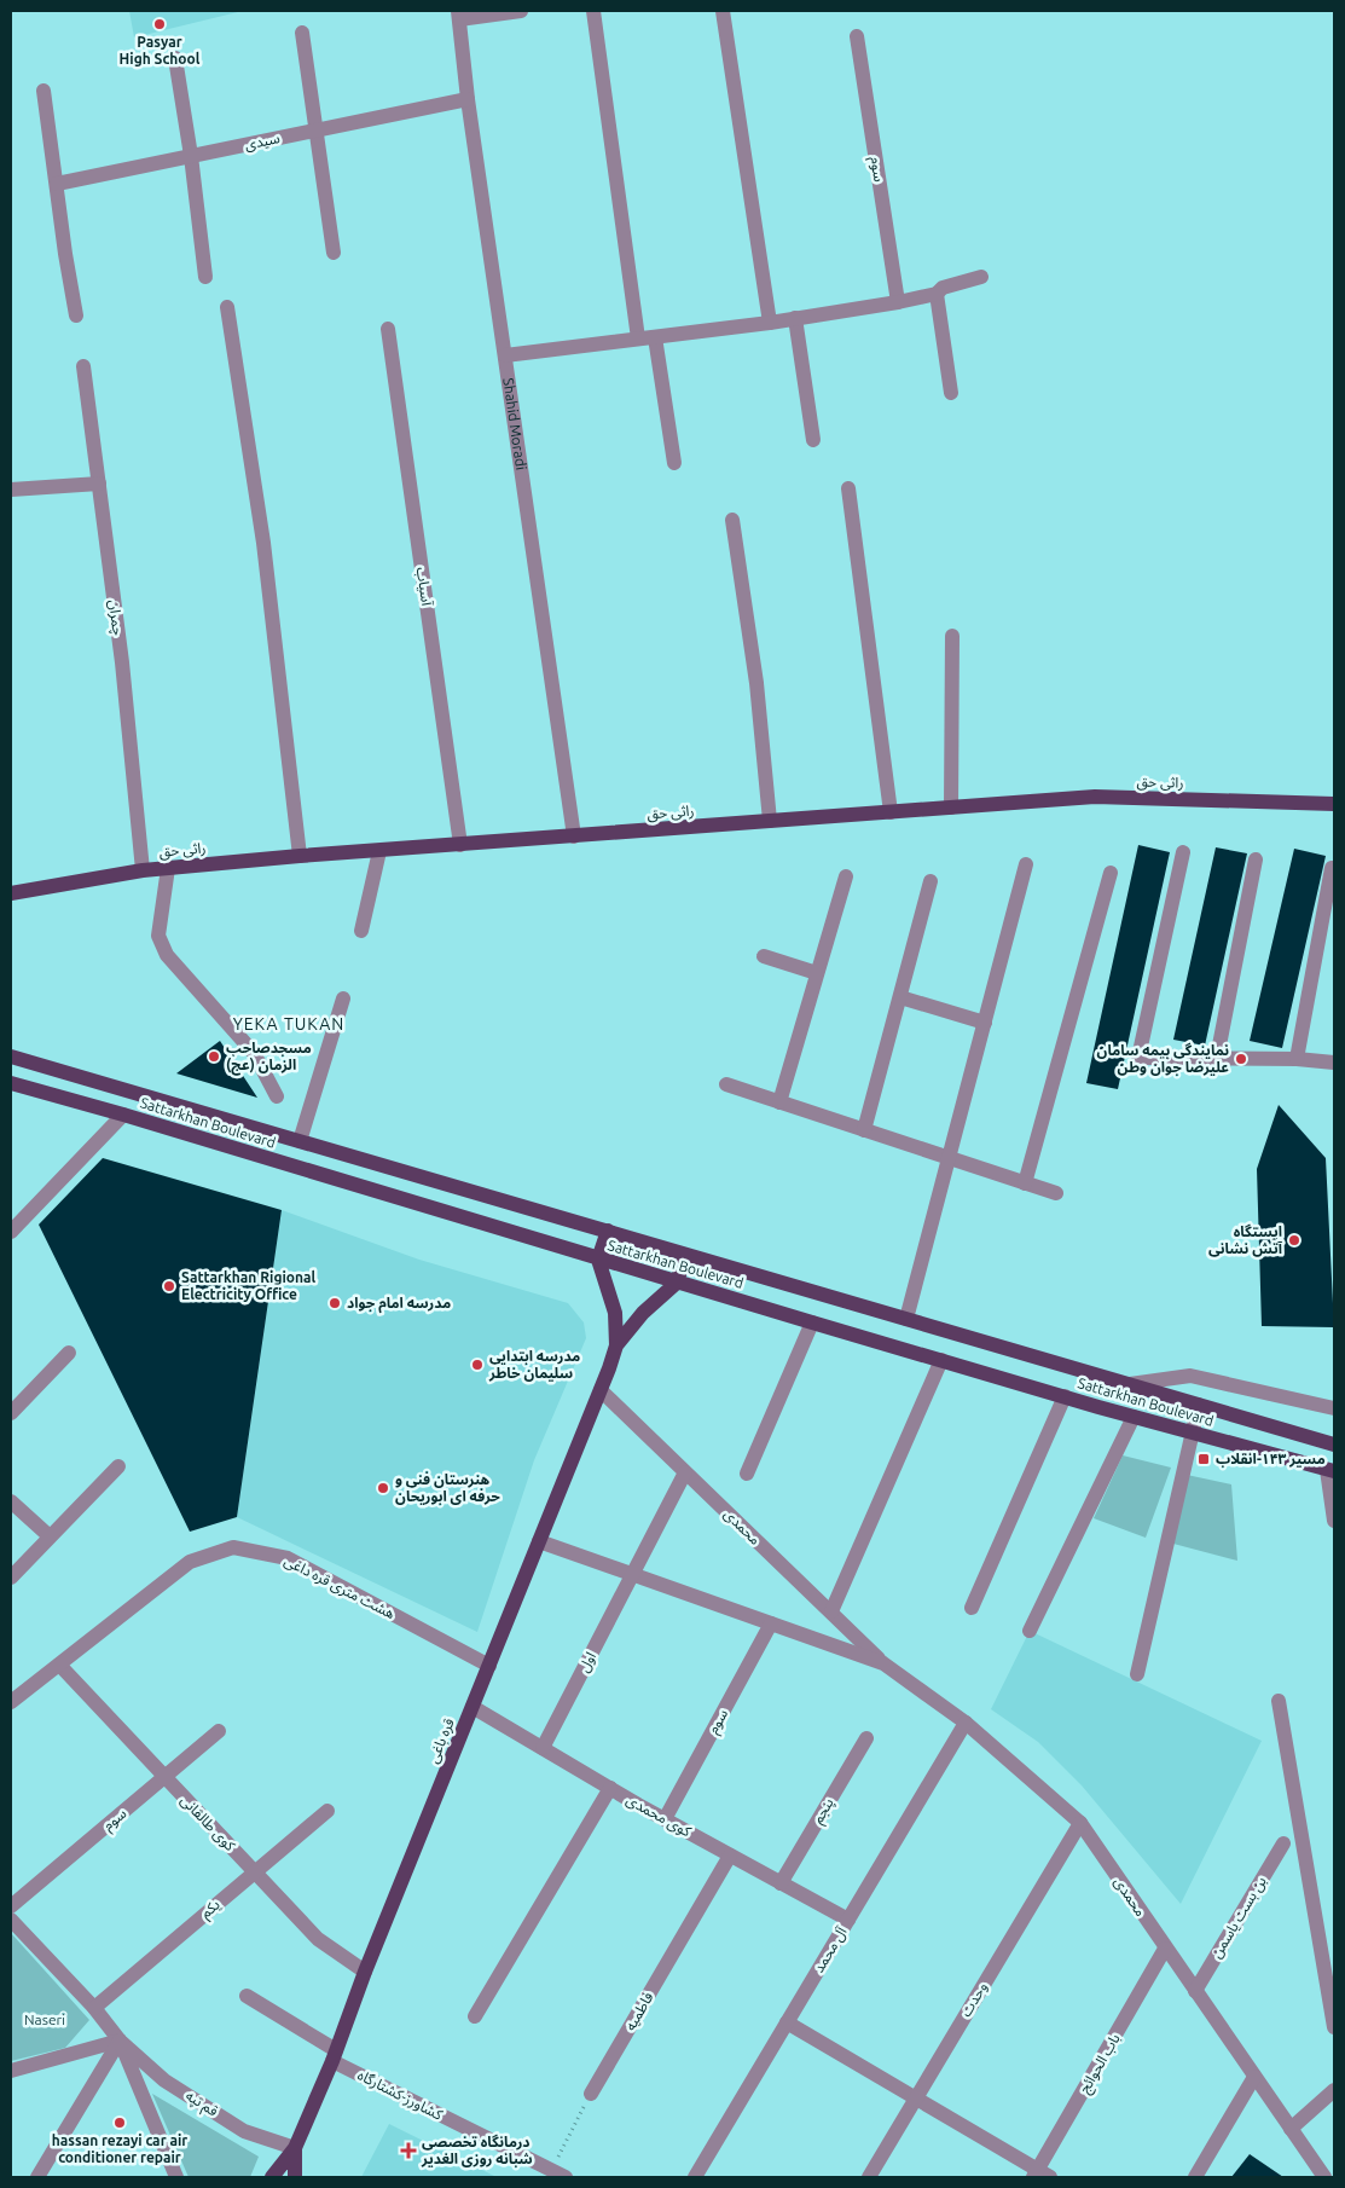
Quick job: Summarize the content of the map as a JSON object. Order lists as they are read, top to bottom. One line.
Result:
{"streets":{"main road":["راثی حق","Sattarkhan Boulevard","قره باغی"],"street":["سیدی","سوم","Shahid Moradi","آسیاب","چمران","محمدی","هشت متری قره داغی","اول","پنجم","کوی محمدی","کوی طالقانی","یکم","بن بست یاسمن","آل محمد","وحدت","فاطمیه","باب الحوائج","کشاورز-کشتارگاه","قم تپه"]},"crossings":[["سیدی","Shahid Moradi"],["سوم","محمدی"],["سوم","کوی محمدی"],["سوم","کوی طالقانی"],["Shahid Moradi","راثی حق"],["آسیاب","راثی حق"],["چمران","راثی حق"],["Sattarkhan Boulevard","قره باغی"],["محمدی","اول"],["محمدی","قره باغی"],["محمدی","بن بست یاسمن"],["محمدی","آل محمد"],["محمدی","وحدت"],["محمدی","باب الحوائج"],["هشت متری قره داغی","قره باغی"],["هشت متری قره داغی","کوی طالقانی"],["اول","کوی محمدی"],["قره باغی","کوی محمدی"],["قره باغی","کوی طالقانی"],["قره باغی","کشاورز-کشتارگاه"],["قره باغی","قم تپه"],["پنجم","کوی محمدی"],["کوی محمدی","آل محمد"],["کوی محمدی","فاطمیه"],["کوی طالقانی","یکم"],["یکم","قم تپه"]],"districts":["YEKA TUKAN"],"parks":["Naseri"],"places":{"other":["Pasyar High School","مسجدصاحب الزمان (عج)","نمایندگی بیمه سامان علیرضا جوان وطن","ایستگاه آتش نشانی","Sattarkhan Rigional Electricity Office","مدرسه امام جواد","مدرسه ابتدایی سلیمان خاطر","هنرستان فنی و حرفه ای ابوریحان","hassan rezayi car air conditioner repair"],"transit":["مسیر ۱۴۳-انقلاب"],"health":["درمانگاه تخصصی شبانه روزی الغدیر"]}}
